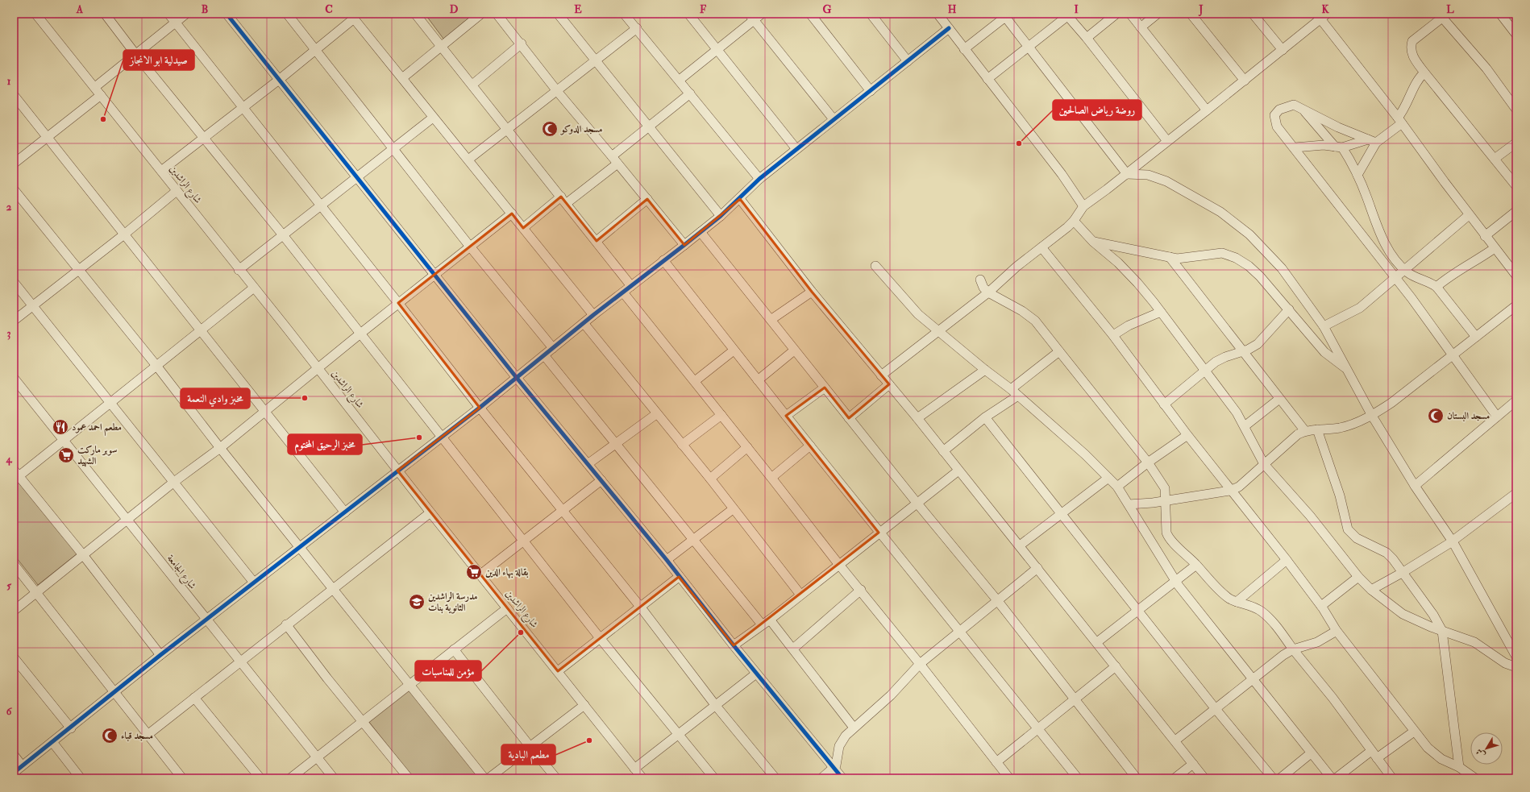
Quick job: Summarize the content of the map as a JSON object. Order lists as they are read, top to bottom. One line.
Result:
{"streets":{"street":["شارع الراشدين","شارع الجامعة"]},"places":{"other":["صيدلية ابو الانجاز","روضة رياض الصالحين","مخبز وادي النعمة","مخبز الرحيق المختوم","مؤمن للمناسبات","مطعم البادية"],"mosque":["مسجد الدوكو","مسجد البستان","مسجد قباء"],"restaurant":["مطعم احمد عمود"],"supermarket":["سوبر ماركت الشهيد","بقالة بهاء الدين"],"school or university":["مدرسة الراشدين الثانوية بنات"]},"north":"bottom left","grid":{"columns":["A","B","C","D","E","F","G","H","I","J","K","L"],"rows":["1","2","3","4","5","6"]}}
